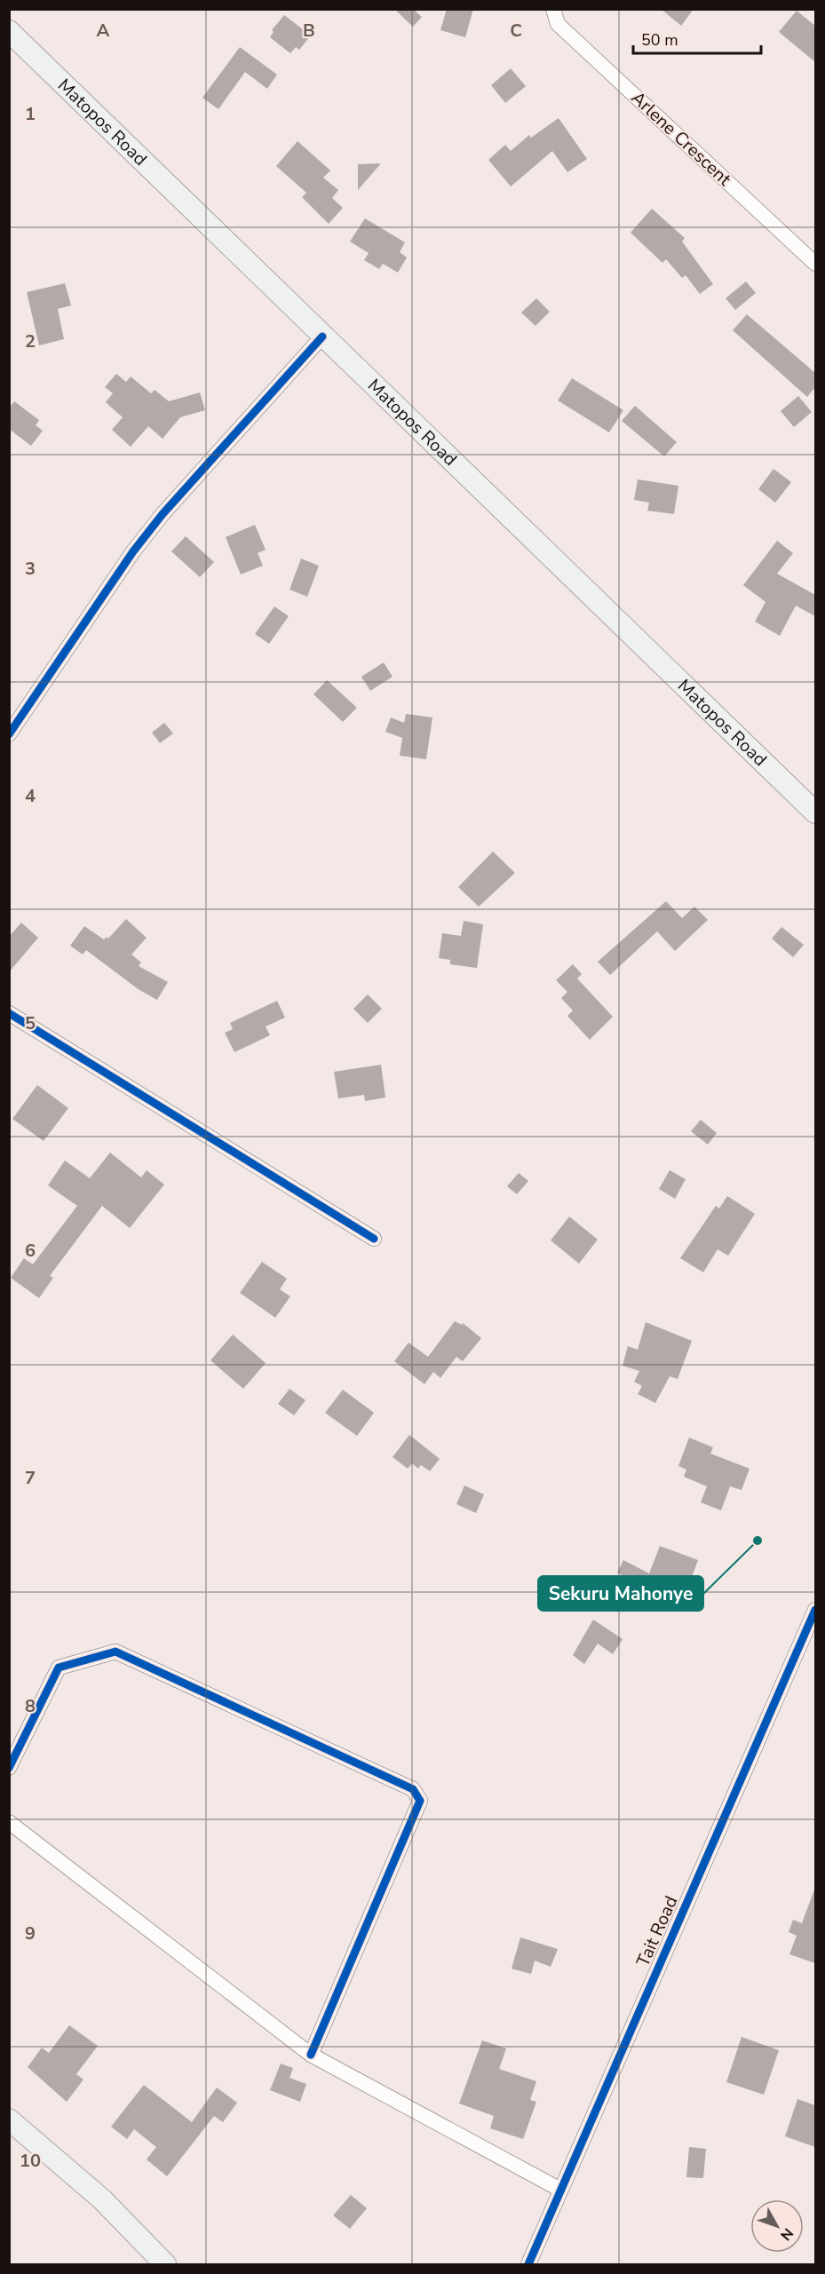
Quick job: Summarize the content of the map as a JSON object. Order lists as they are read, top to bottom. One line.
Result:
{"streets":{"main road":["Matopos Road"],"street":["Arlene Crescent","Tait Road"]},"places":["Sekuru Mahonye"],"scale_bar":"50 m","north":"bottom right","grid":{"columns":["A","B","C"],"rows":["1","2","3","4","5","6","7","8","9","10"]}}
